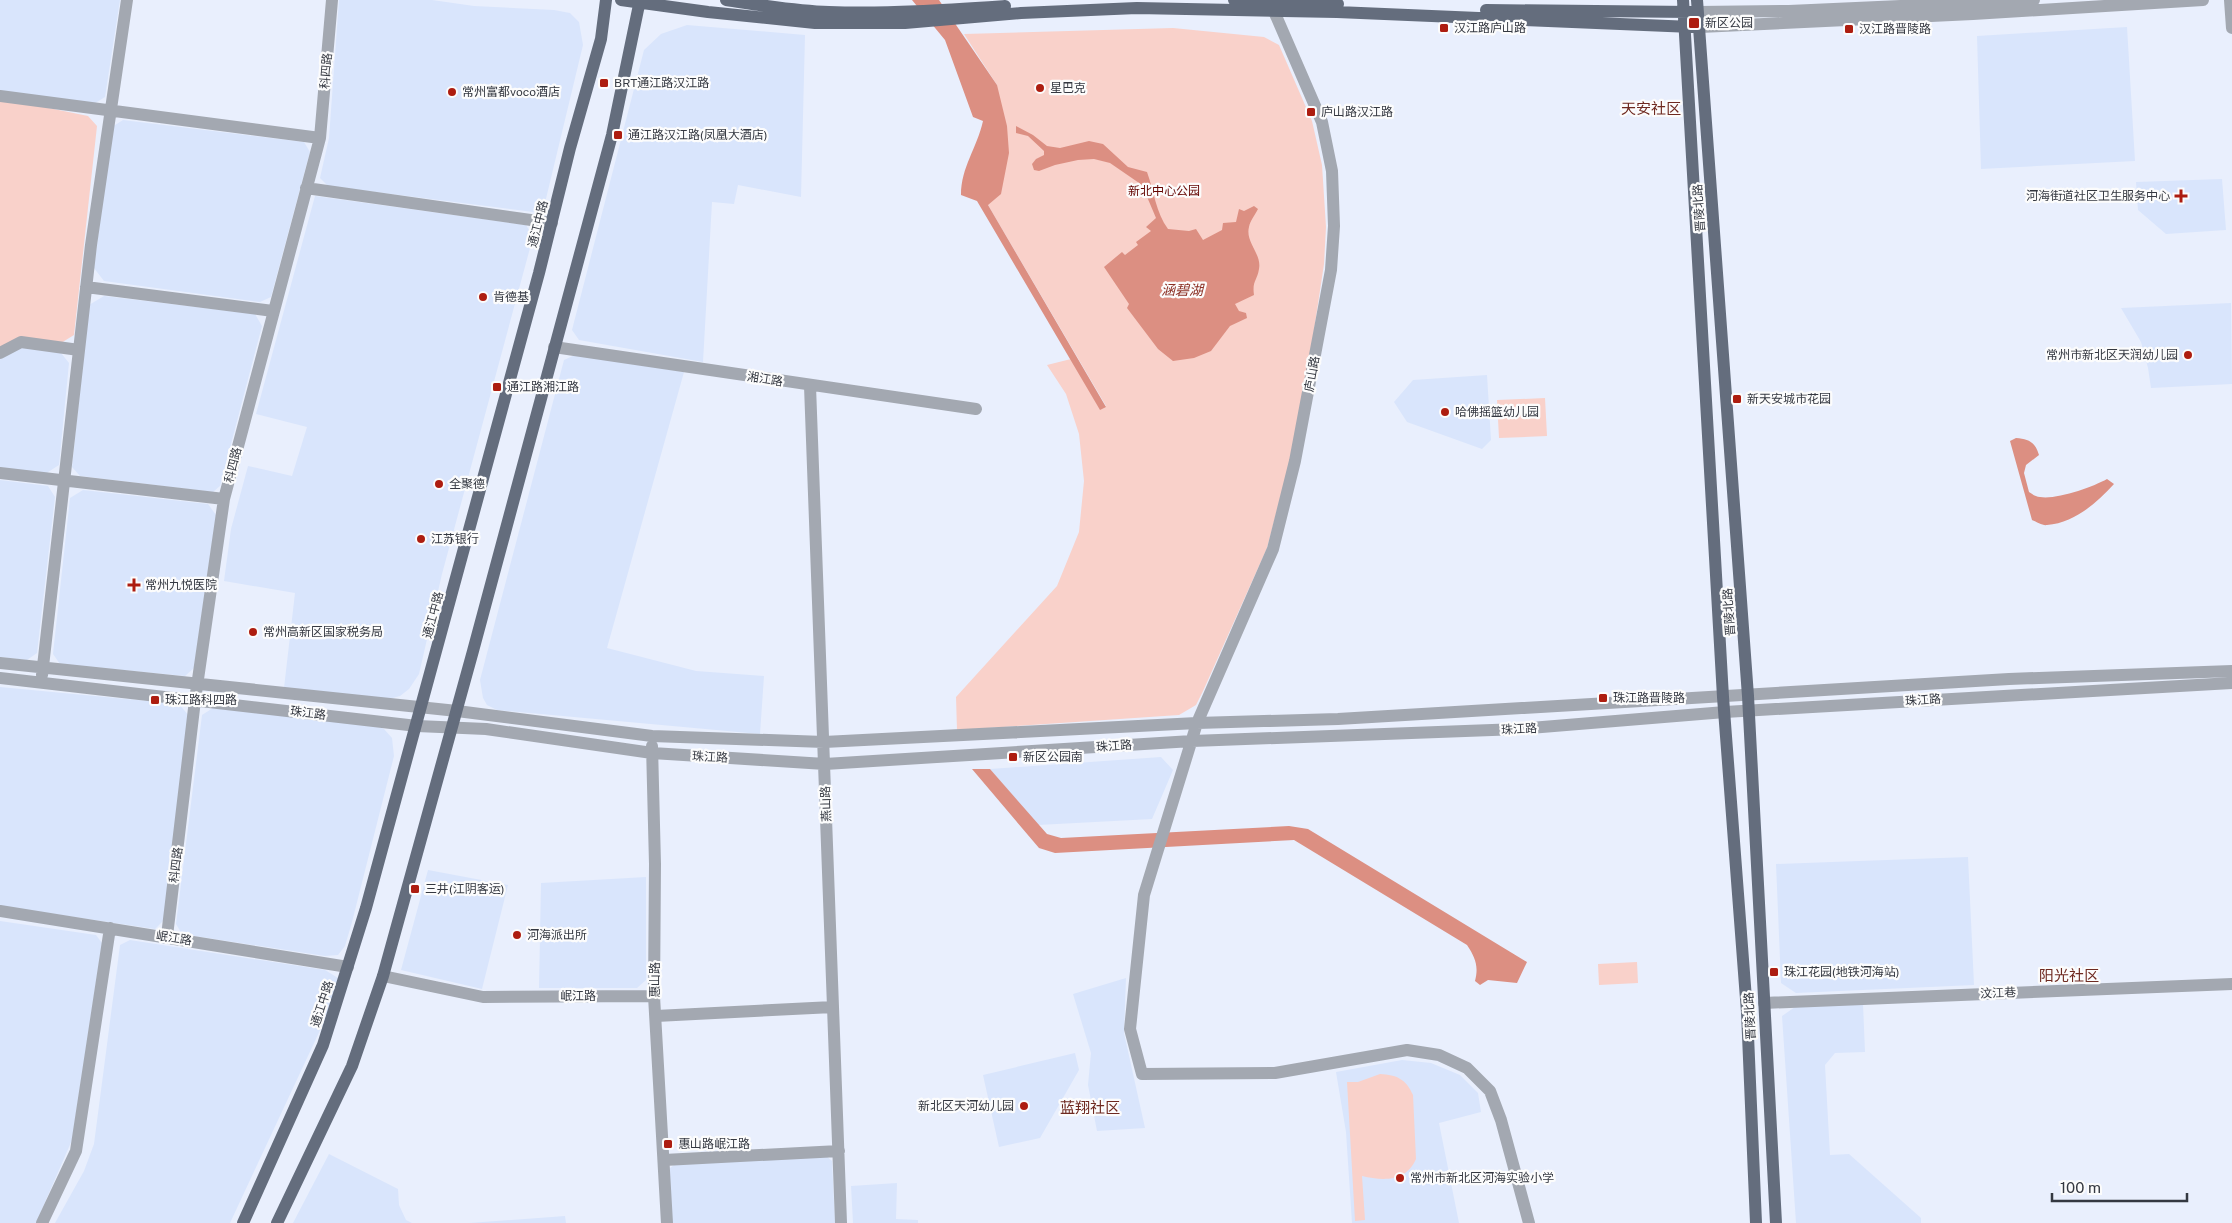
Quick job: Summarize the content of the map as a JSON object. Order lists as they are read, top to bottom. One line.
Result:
{"streets":{"main road":["晋陵北路","通江中路"],"street":["科四路","庐山路","湘江路","珠江路","燕山路","岷江路","惠山路","汶江巷"]},"crossings":[["科四路","珠江路"],["科四路","岷江路"],["晋陵北路","珠江路"],["晋陵北路","汶江巷"],["通江中路","珠江路"],["通江中路","岷江路"],["庐山路","珠江路"],["湘江路","燕山路"],["珠江路","燕山路"],["珠江路","惠山路"],["岷江路","惠山路"]],"districts":["天安社区","阳光社区","蓝翔社区"],"water":["涵碧湖"],"parks":["新北中心公园"],"places":{"transit":["新区公园","汉江路庐山路","汉江路晋陵路","BRT通江路汉江路","庐山路汉江路","通江路汉江路(凤凰大酒店)","通江路湘江路","新天安城市花园","珠江路晋陵路","珠江路科四路","新区公园南","三井(江阴客运)","珠江花园(地铁河海站)","惠山路岷江路"],"other":["星巴克","常州富都voco酒店","肯德基","常州市新北区天润幼儿园","哈佛摇篮幼儿园","全聚德","江苏银行","常州高新区国家税务局","河海派出所","新北区天河幼儿园","常州市新北区河海实验小学"],"health":["河海街道社区卫生服务中心","常州九悦医院"]},"scale_bar":"100 m"}
